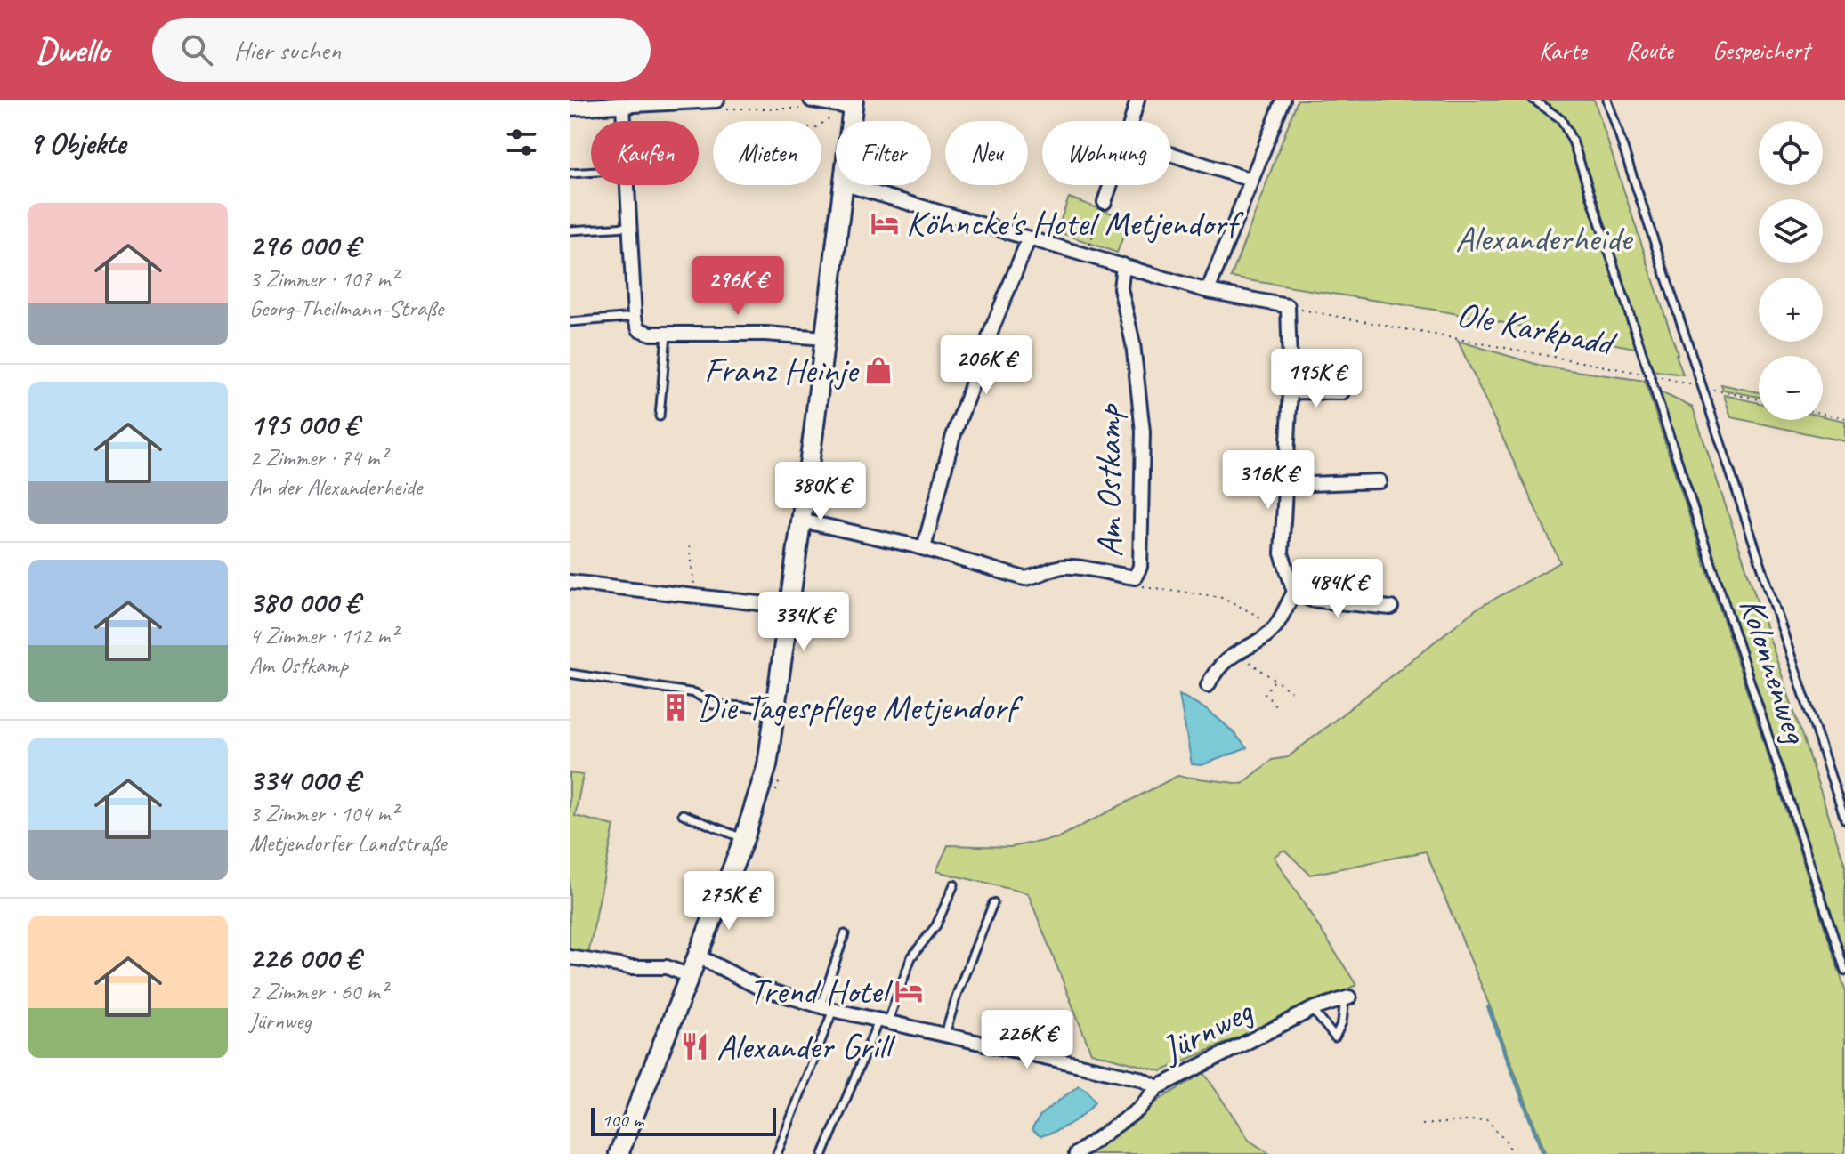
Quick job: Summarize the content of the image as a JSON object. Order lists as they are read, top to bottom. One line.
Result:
{"streets":{"street":["Am Ostkamp","Jürnweg"],"lane":["Kolonnenweg"],"path":["Ole Karkpadd"]},"crossings":[["Ole Karkpadd","Kolonnenweg"]],"parks":["Alexanderheide"],"places":{"hotel":["Köhncke's Hotel Metjendorf","Trend Hotel"],"shop":["Franz Heinje"],"building":["Die Tagespflege Metjendorf"],"restaurant":["Alexander Grill"]},"scale_bar":"100 m","page":{"header":"Dwello","search":"Hier suchen","nav":["Karte","Route","Gespeichert"],"heading":"9 Objekte","map_buttons":["+","−"],"chip":["Kaufen","Mieten","Filter","Neu","Wohnung"],"list":[{"name":"296 000 €","note":"3 Zimmer · 107 m² · Georg-Theilmann-Straße"},{"name":"195 000 €","note":"2 Zimmer · 74 m² · An der Alexanderheide"},{"name":"380 000 €","note":"4 Zimmer · 112 m² · Am Ostkamp"},{"name":"334 000 €","note":"3 Zimmer · 104 m² · Metjendorfer Landstraße"},{"name":"226 000 €","note":"2 Zimmer · 60 m² · Jürnweg"}],"price":["296K €","206K €","195K €","316K €","380K €","484K €","334K €","275K €","226K €"],"scale":"100 m"}}
